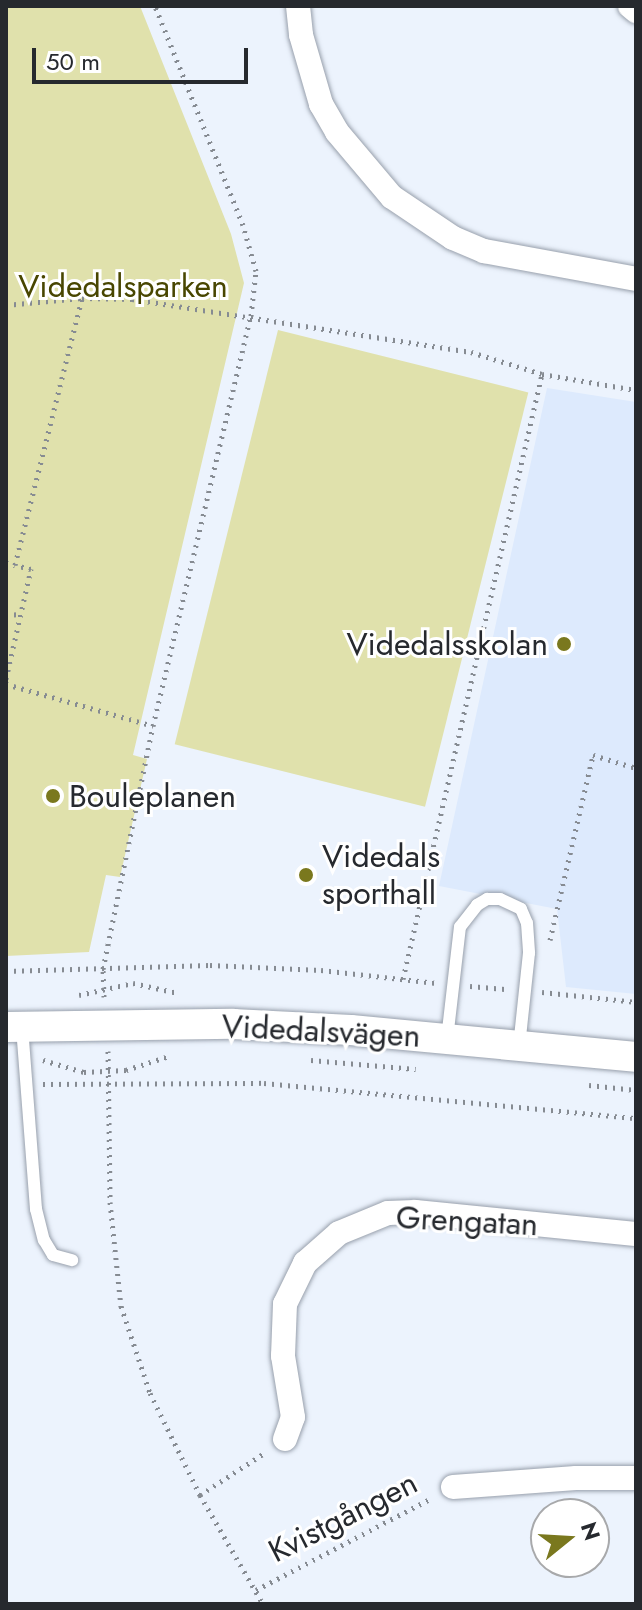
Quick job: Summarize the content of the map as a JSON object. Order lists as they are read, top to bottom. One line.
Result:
{"streets":{"street":["Videdalsvägen","Grengatan"],"path":["Kvistgången"]},"parks":["Videdalsparken"],"places":["Videdalsskolan","Bouleplanen","Videdals sporthall"],"scale_bar":"50 m","north":"right"}
